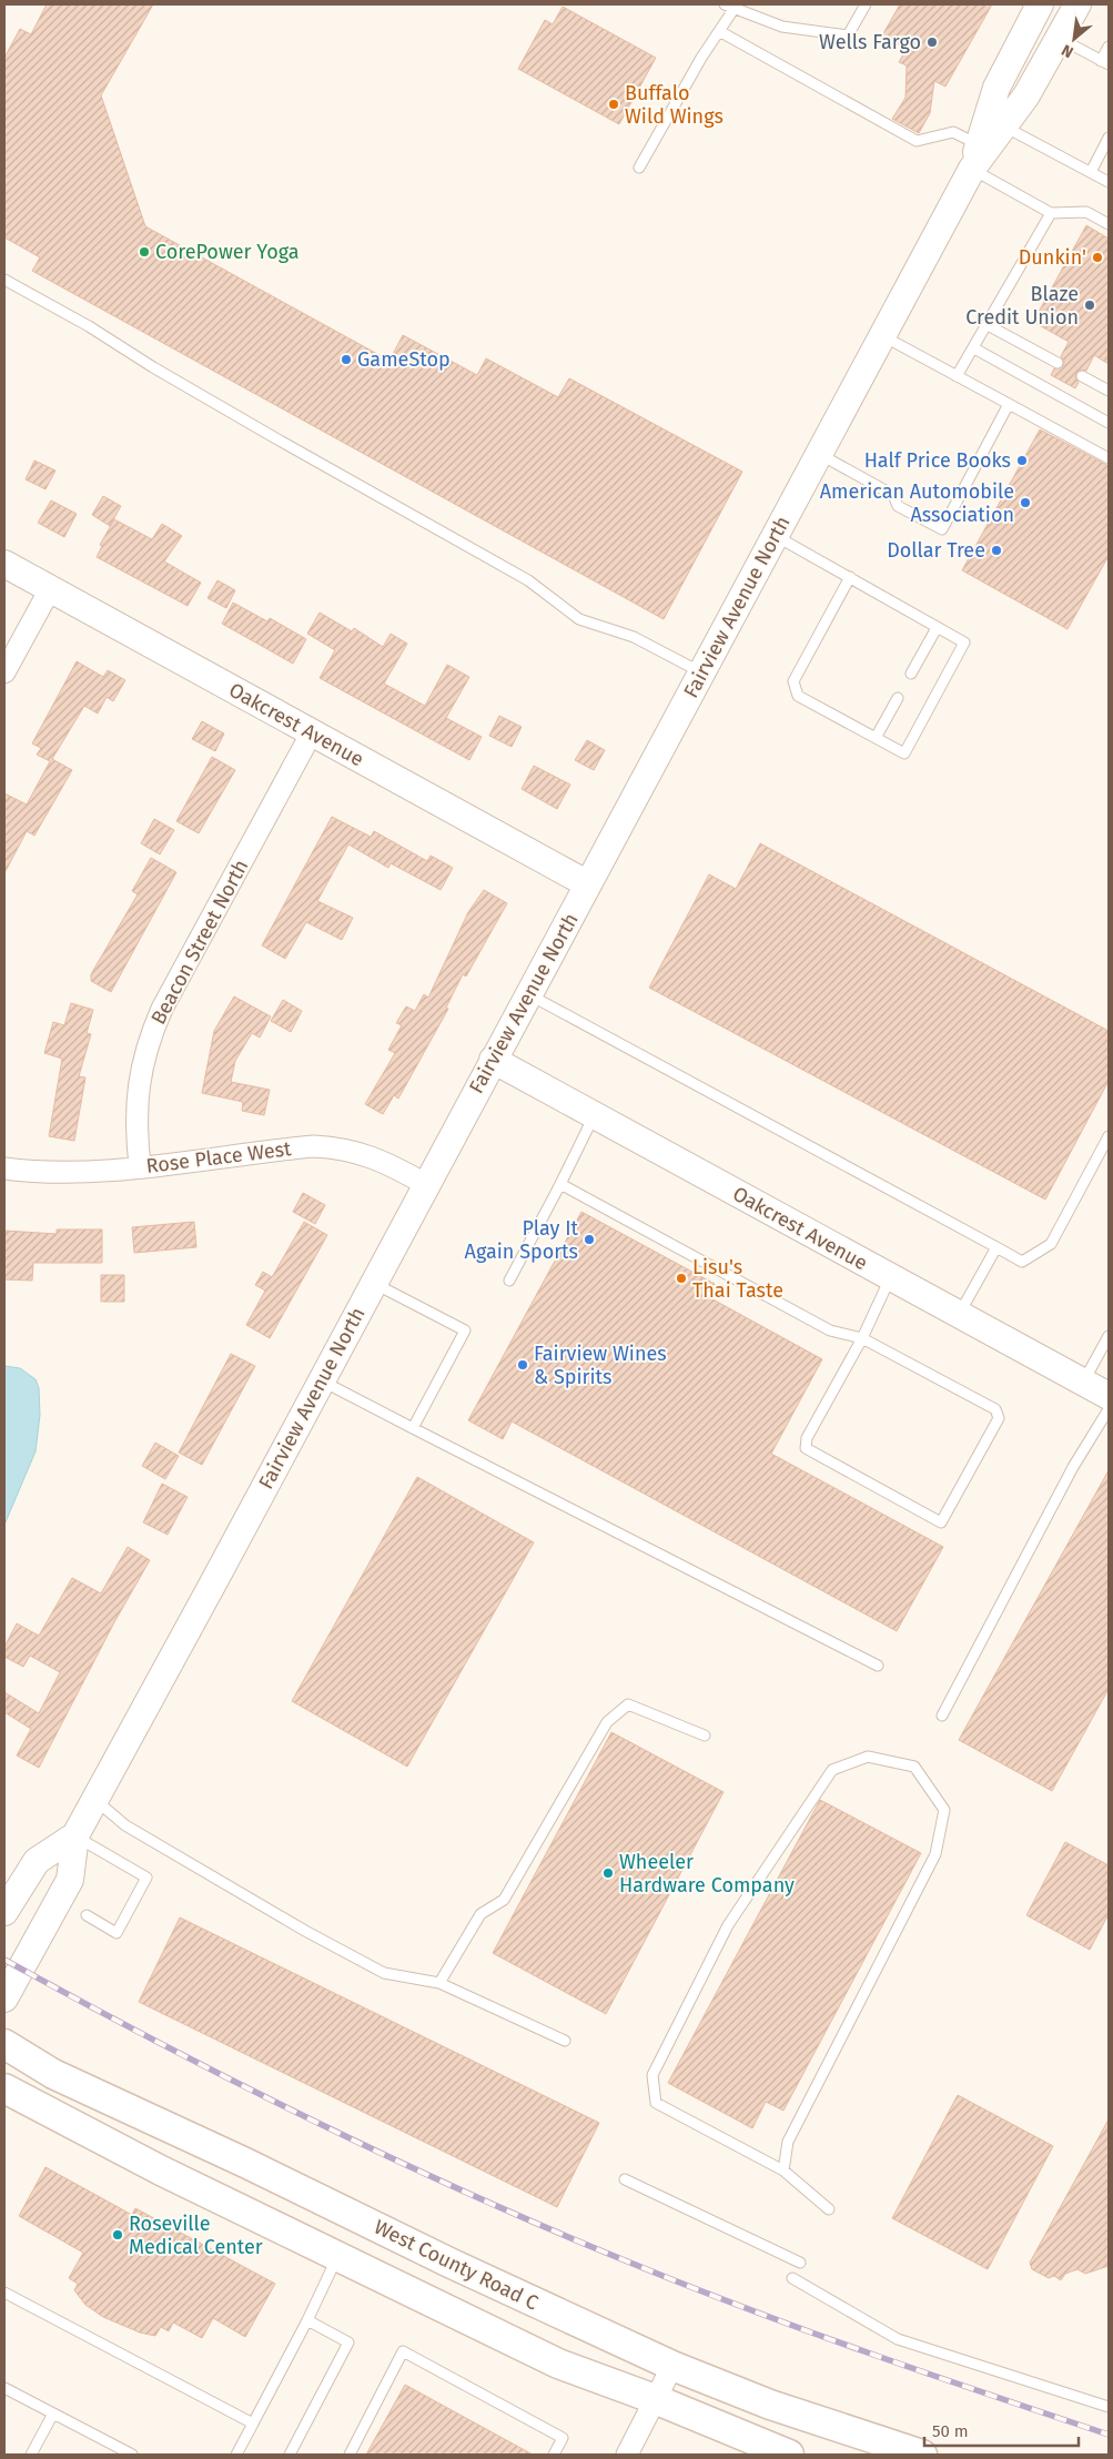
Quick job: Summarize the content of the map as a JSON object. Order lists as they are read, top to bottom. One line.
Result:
{"streets":{"main road":["West County Road C"],"street":["Fairview Avenue North","Oakcrest Avenue","Beacon Street North","Rose Place West"]},"crossings":[["Fairview Avenue North","Oakcrest Avenue"],["Fairview Avenue North","Rose Place West"],["Oakcrest Avenue","Beacon Street North"],["Beacon Street North","Rose Place West"]],"places":["Wells Fargo","Buffalo Wild Wings","CorePower Yoga","Dunkin'","Blaze Credit Union","GameStop","Half Price Books","American Automobile Association","Dollar Tree","Play It Again Sports","Lisu's Thai Taste","Fairview Wines & Spirits","Wheeler Hardware Company","Roseville Medical Center"],"scale_bar":"50 m","north":"bottom left"}
